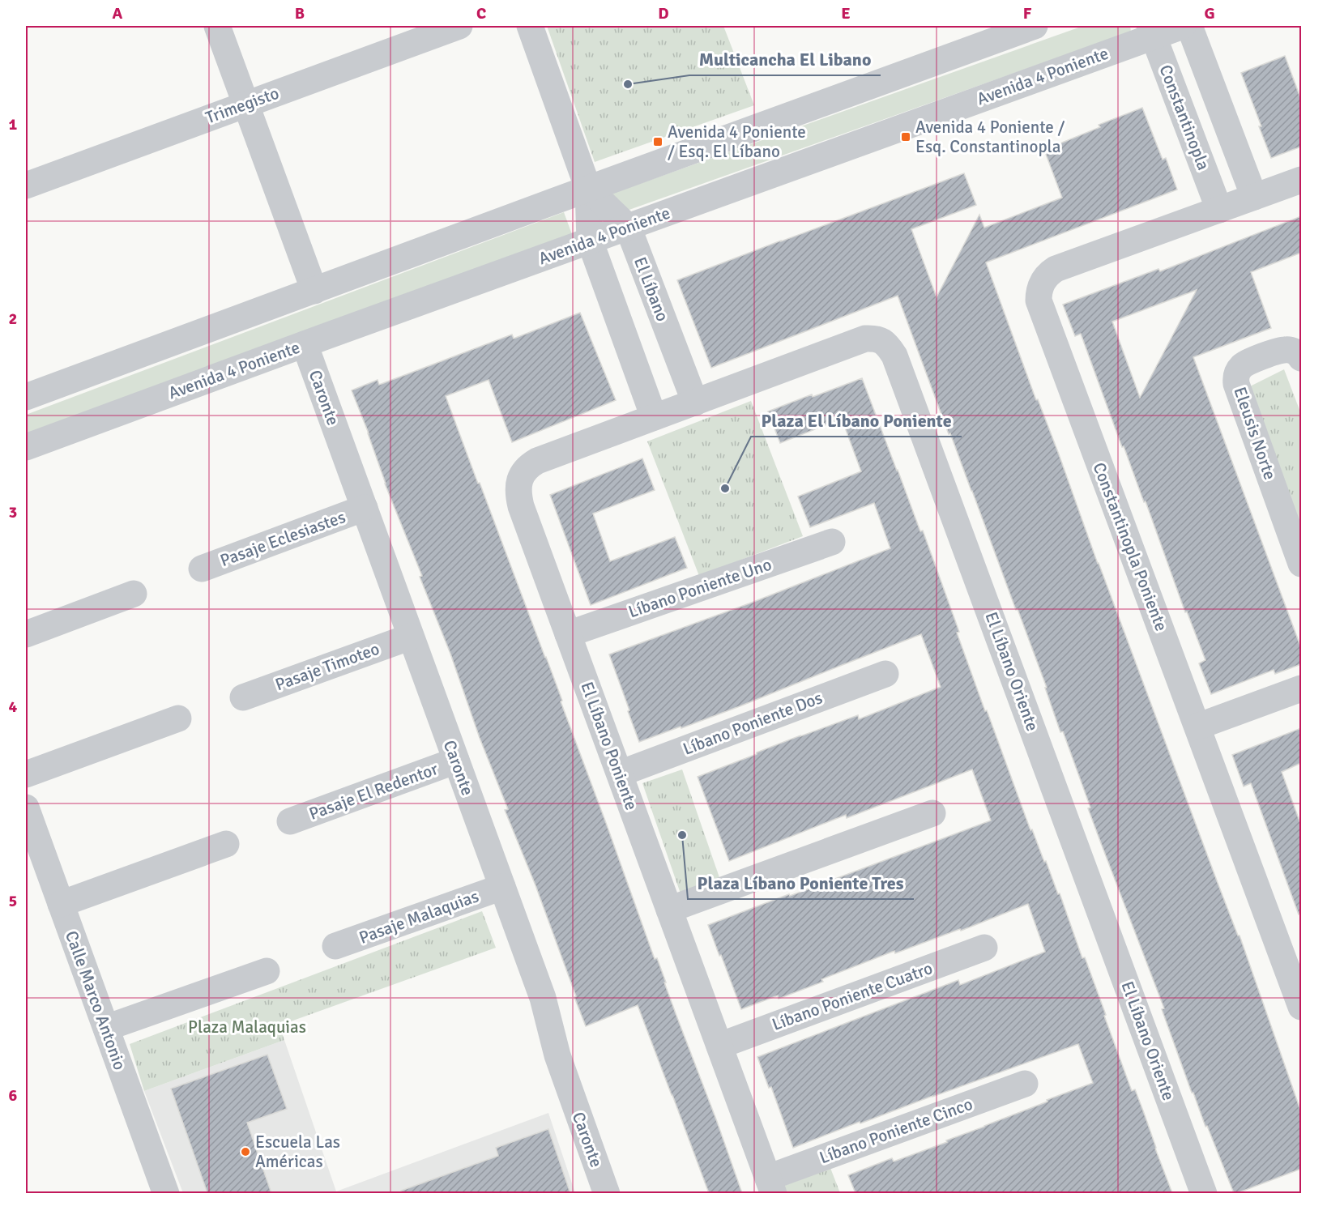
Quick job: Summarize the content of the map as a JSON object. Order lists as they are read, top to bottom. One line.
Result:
{"streets":{"street":["Avenida 4 Poniente","Trimegisto","Constantinopla","El Líbano","Caronte","Eleusis Norte","Pasaje Eclesiastes","Constantinopla Poniente","Líbano Poniente Uno","Pasaje Timoteo","El Líbano Oriente","Líbano Poniente Dos","El Líbano Poniente","Pasaje El Redentor","Pasaje Malaquias","Líbano Poniente Cuatro","Calle Marco Antonio","Líbano Poniente Cinco"]},"crossings":[["Avenida 4 Poniente","Constantinopla"],["Avenida 4 Poniente","El Líbano"],["Avenida 4 Poniente","Caronte"],["Constantinopla","Constantinopla Poniente"],["El Líbano","El Líbano Oriente"],["El Líbano","El Líbano Poniente"],["Caronte","Pasaje Eclesiastes"],["Caronte","Pasaje Timoteo"],["Caronte","Pasaje El Redentor"],["Caronte","Pasaje Malaquias"],["Líbano Poniente Uno","El Líbano Poniente"],["El Líbano Oriente","El Líbano Poniente"],["Líbano Poniente Dos","El Líbano Poniente"],["El Líbano Poniente","Líbano Poniente Cuatro"],["El Líbano Poniente","Líbano Poniente Cinco"]],"parks":["Plaza Malaquias"],"places":{"other":["Multicancha El Libano","Plaza El Líbano Poniente","Plaza Líbano Poniente Tres","Escuela Las Américas"],"transit":["Avenida 4 Poniente / Esq. Constantinopla","Avenida 4 Poniente / Esq. El Líbano"]},"grid":{"columns":["A","B","C","D","E","F","G"],"rows":["1","2","3","4","5","6"]}}
